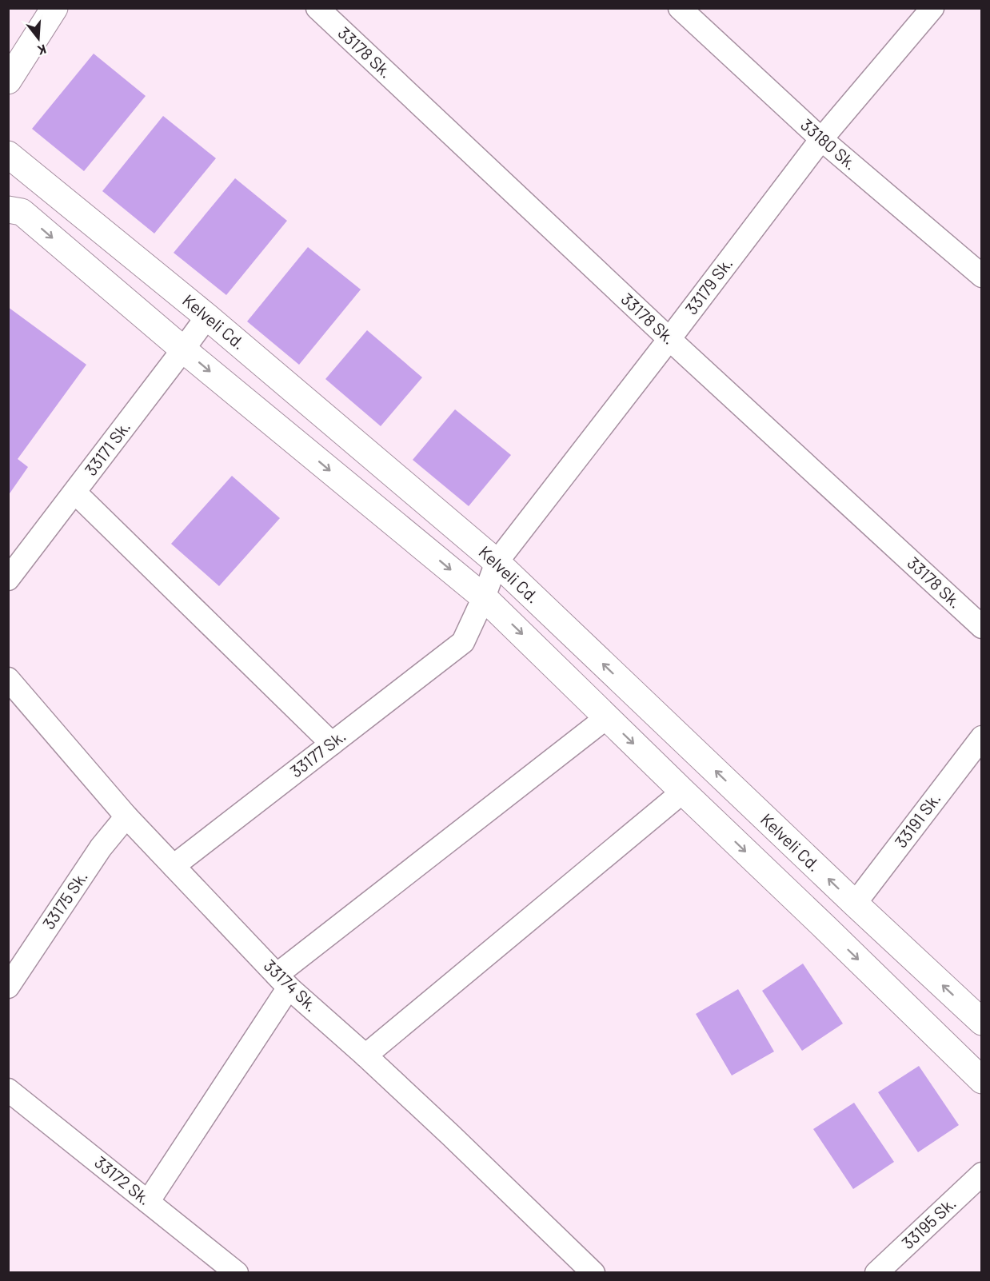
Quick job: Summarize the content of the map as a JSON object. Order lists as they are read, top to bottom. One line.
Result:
{"streets":{"main road":["Kelveli Cd."],"street":["33178 Sk.","33180 Sk.","33179 Sk.","33171 Sk.","33177 Sk.","33191 Sk.","33175 Sk.","33174 Sk.","33172 Sk.","33195 Sk."]},"crossings":[["33178 Sk.","33179 Sk."],["33180 Sk.","33179 Sk."],["33179 Sk.","Kelveli Cd."],["33179 Sk.","33177 Sk."],["Kelveli Cd.","33171 Sk."],["Kelveli Cd.","33191 Sk."],["33177 Sk.","33174 Sk."],["33175 Sk.","33174 Sk."]],"north":"bottom"}
